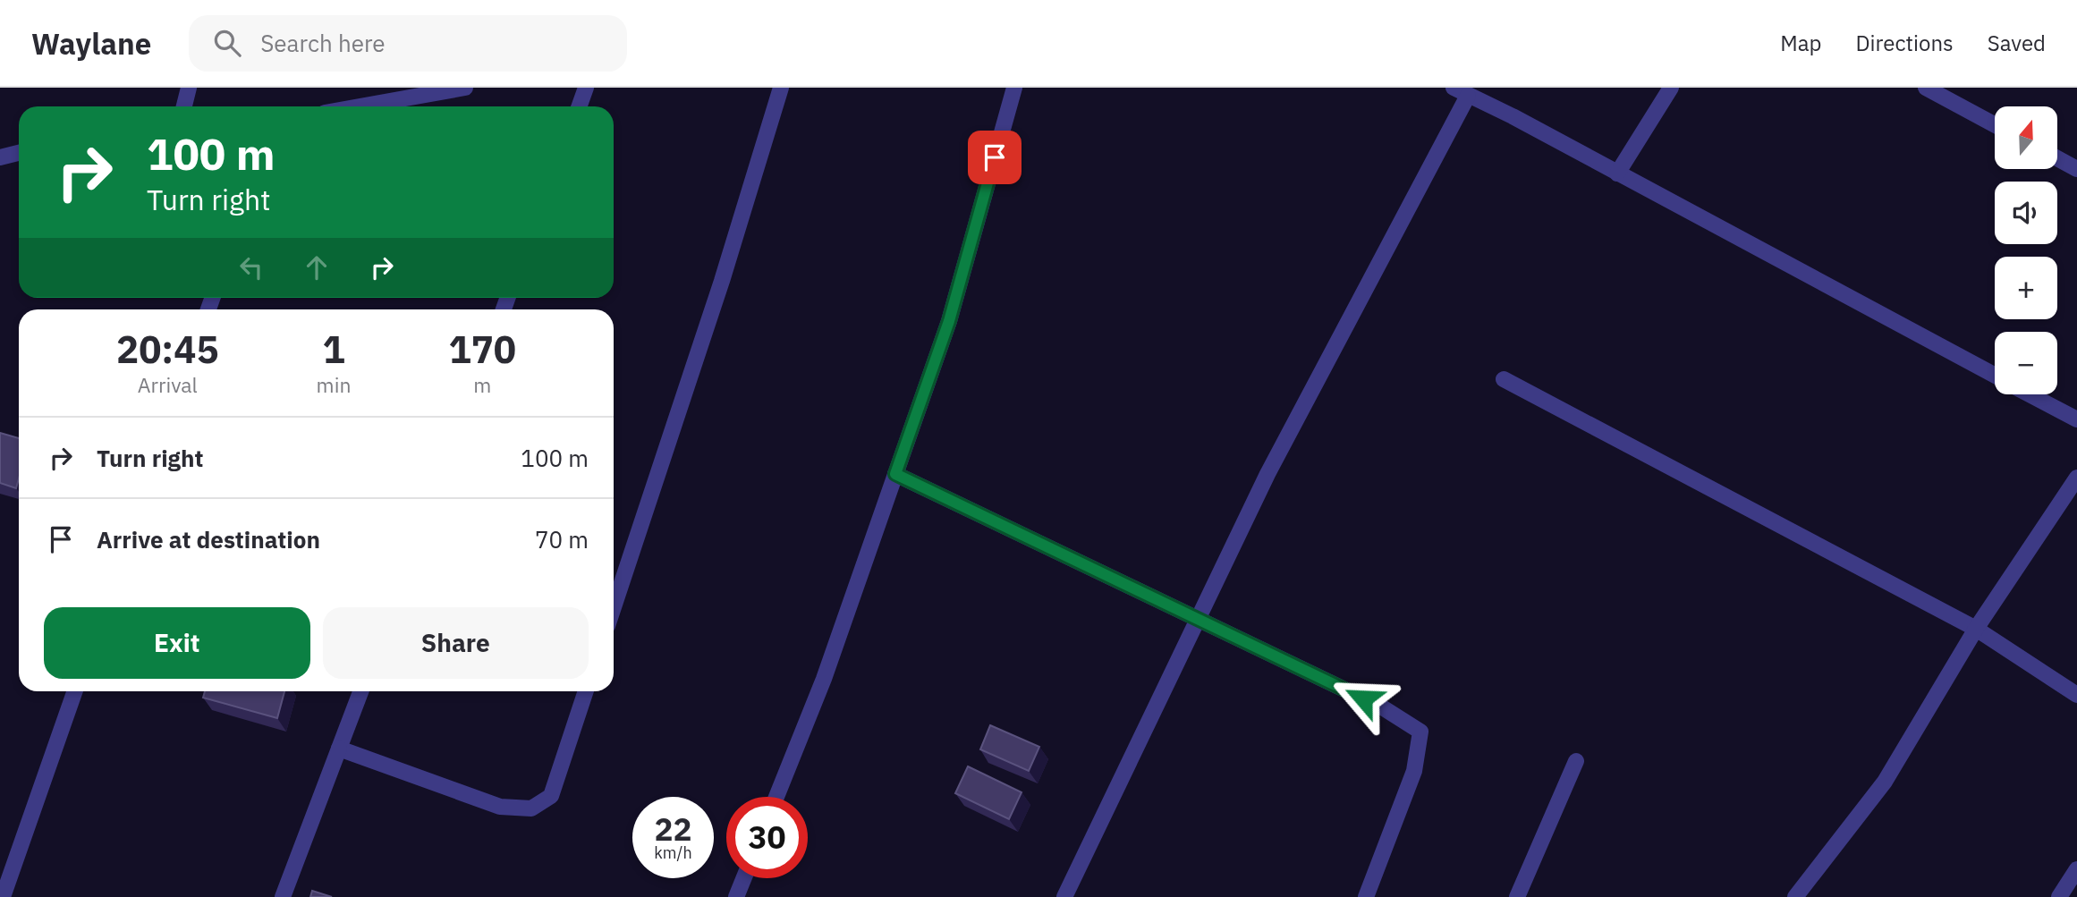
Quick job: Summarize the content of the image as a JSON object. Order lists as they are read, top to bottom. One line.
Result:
{"north":"top","page":{"header":"Waylane","search":"Search here","nav":["Map","Directions","Saved"],"map_buttons":["+","−"],"turn":["100 m","Turn right"],"eta":["20:45","Arrival","1","min","170","m"],"list":[{"name":"Turn right","value":"100 m"},{"name":"Arrive at destination","value":"70 m"}],"buttons":["Exit","Share"],"speed":"22 km/h","limit":"30"}}
